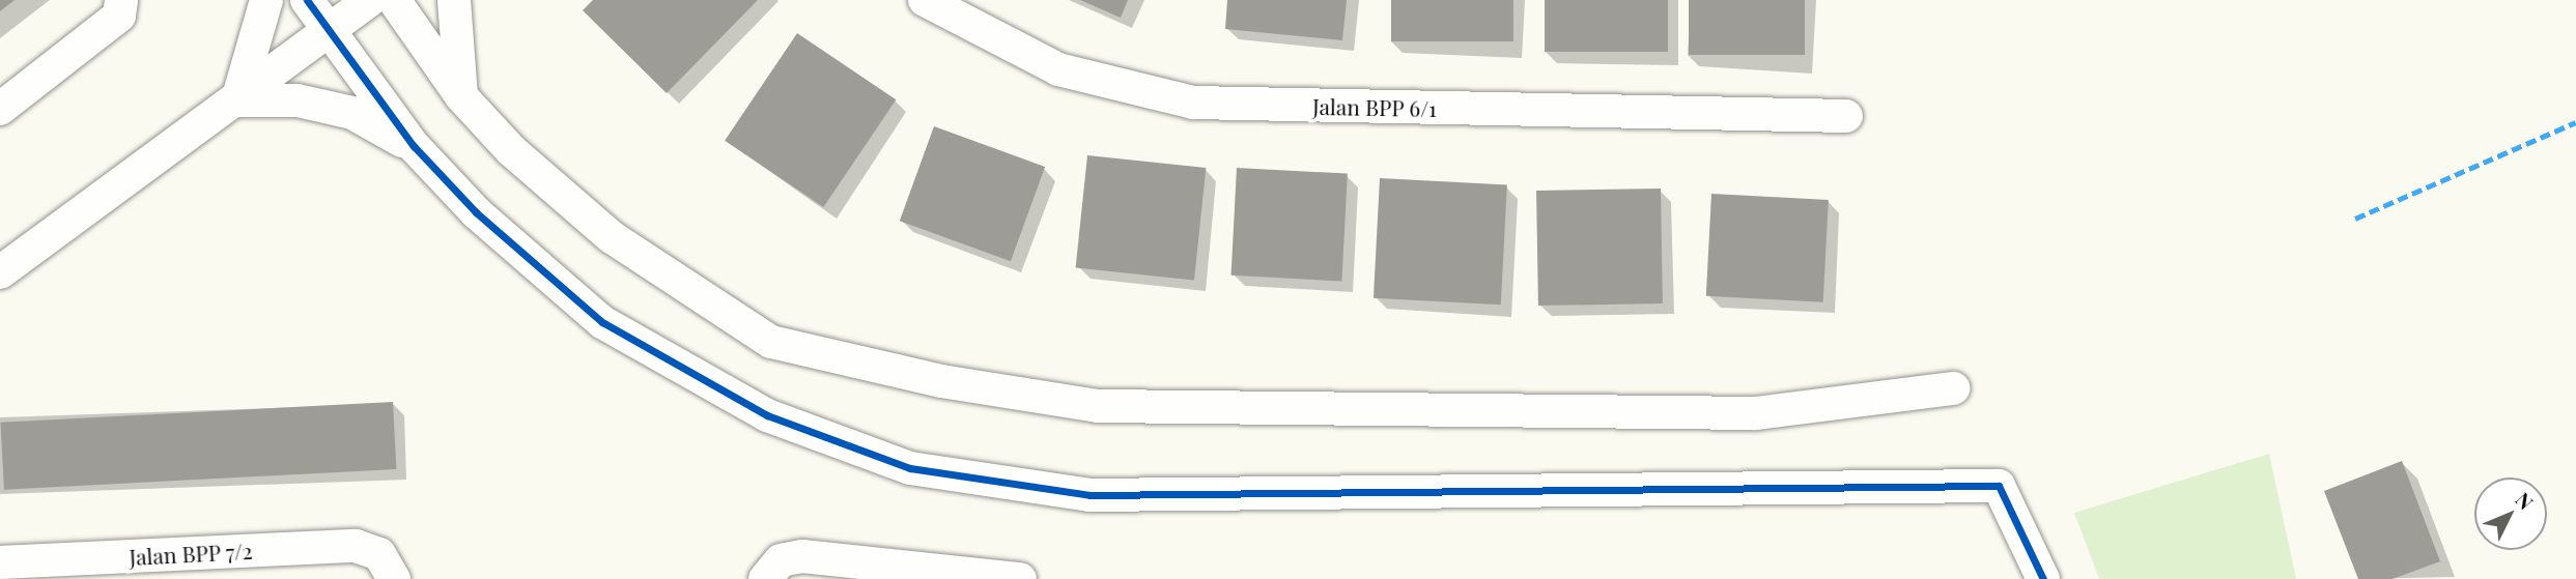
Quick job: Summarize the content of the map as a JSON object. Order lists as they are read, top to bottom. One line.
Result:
{"streets":{"street":["Jalan BPP 6/1","Jalan BPP 7/2"]},"north":"top right"}
